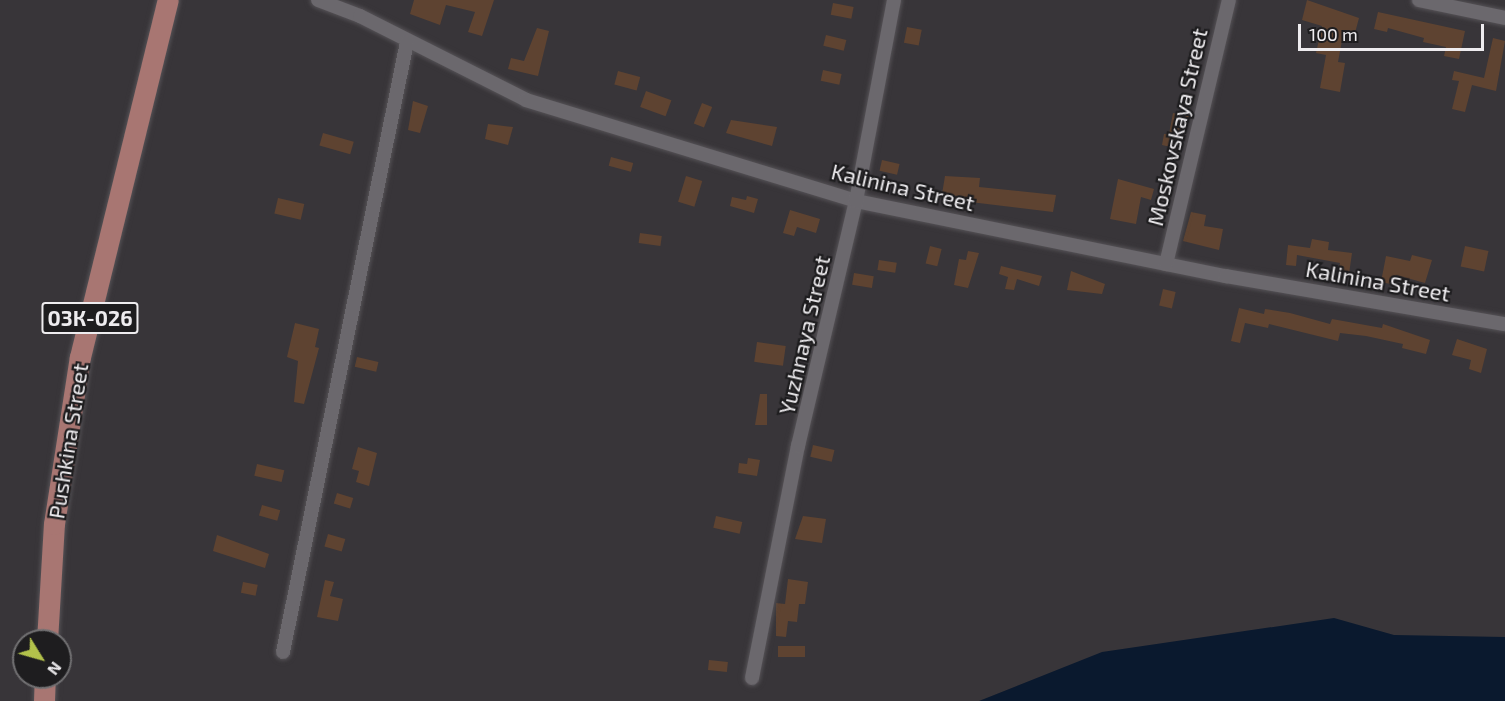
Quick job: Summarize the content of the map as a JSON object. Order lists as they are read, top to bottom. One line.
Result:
{"streets":{"main road":["03К-026","Pushkina Street"],"street":["Moskovskaya Street","Kalinina Street","Yuzhnaya Street"]},"crossings":[["Moskovskaya Street","Kalinina Street"],["Kalinina Street","Yuzhnaya Street"]],"scale_bar":"100 m","north":"bottom right"}
